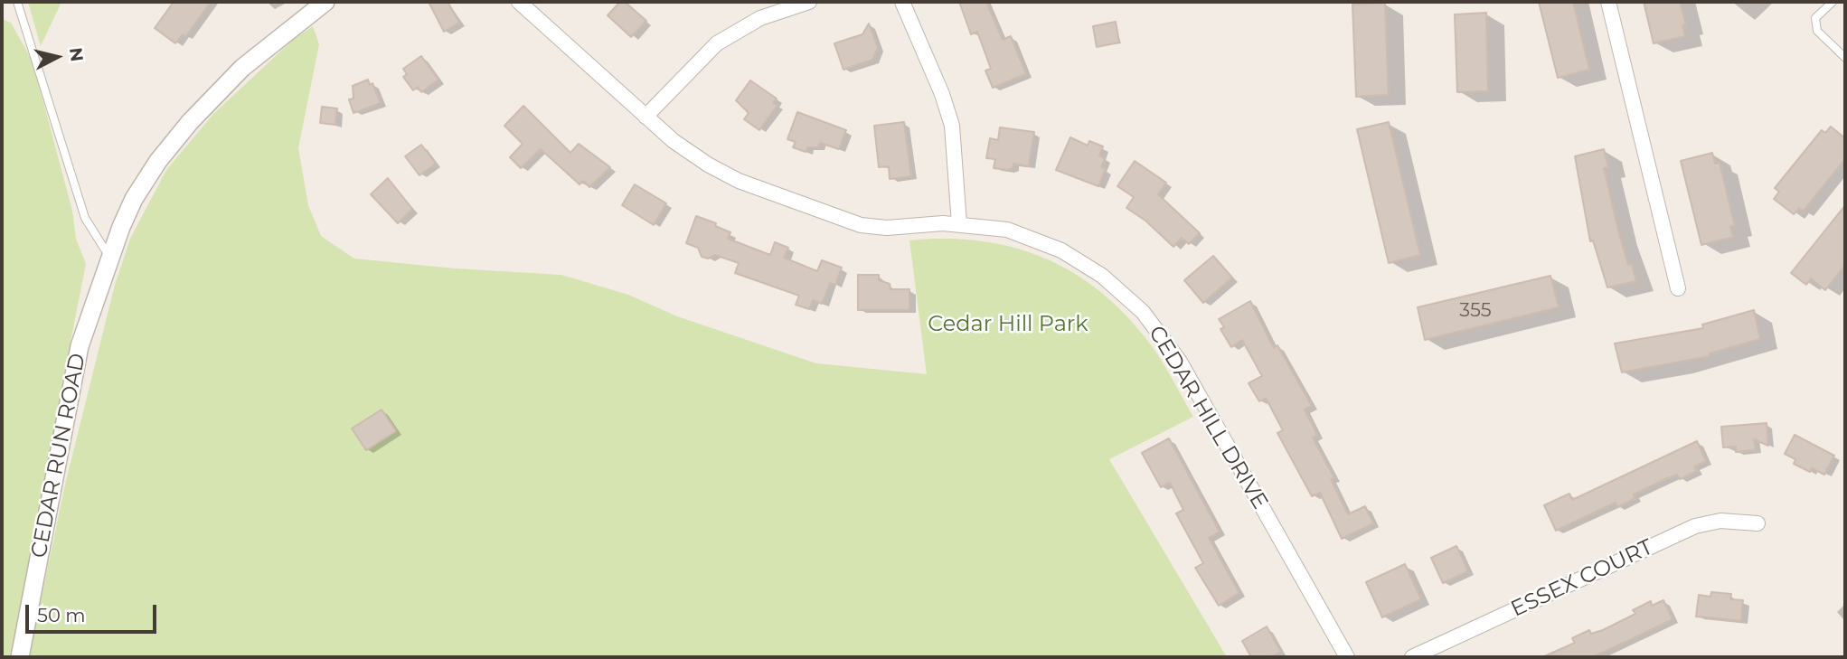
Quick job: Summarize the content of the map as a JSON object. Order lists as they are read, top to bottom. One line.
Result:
{"streets":{"street":["CEDAR HILL DRIVE","CEDAR RUN ROAD","ESSEX COURT"]},"parks":["Cedar Hill Park"],"house_numbers":["355"],"scale_bar":"50 m","north":"right"}
